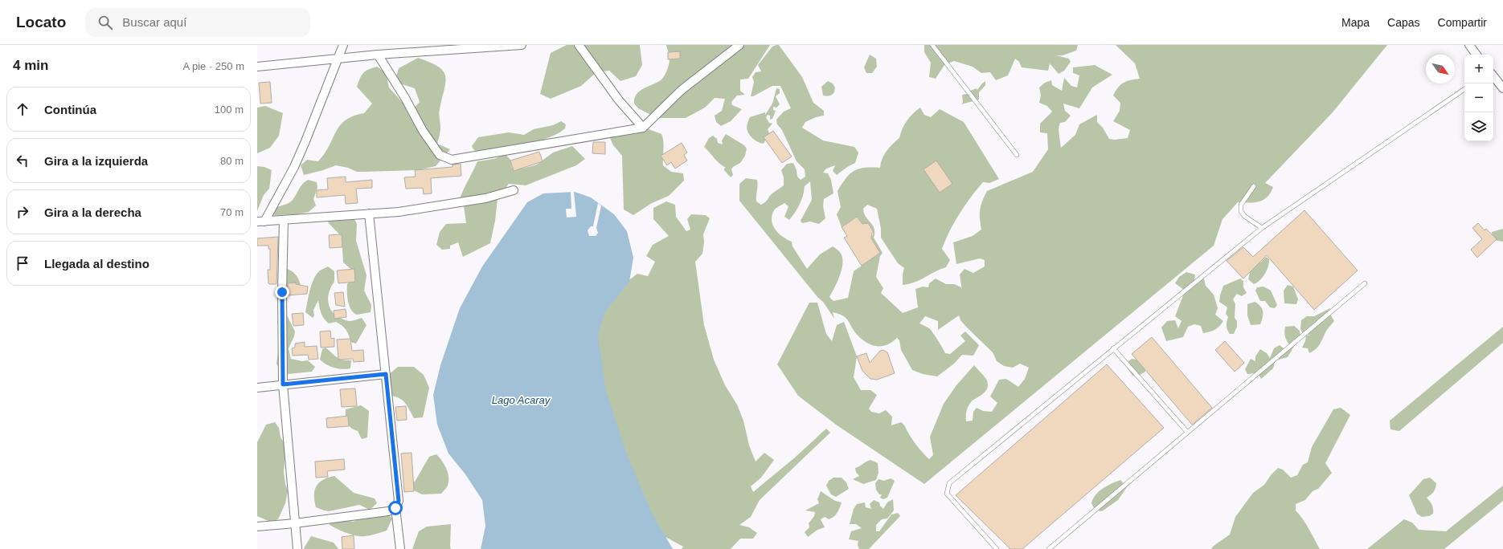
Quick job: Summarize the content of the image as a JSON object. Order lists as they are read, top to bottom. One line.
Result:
{"water":["Lago Acaray"],"north":"bottom right","page":{"header":"Locato","search":"Buscar aquí","nav":["Mapa","Capas","Compartir"],"heading":["4 min","A pie · 250 m"],"map_buttons":["+","−"],"list":[["Continúa","100 m"],["Gira a la izquierda","80 m"],["Gira a la derecha","70 m"],"Llegada al destino"]}}
